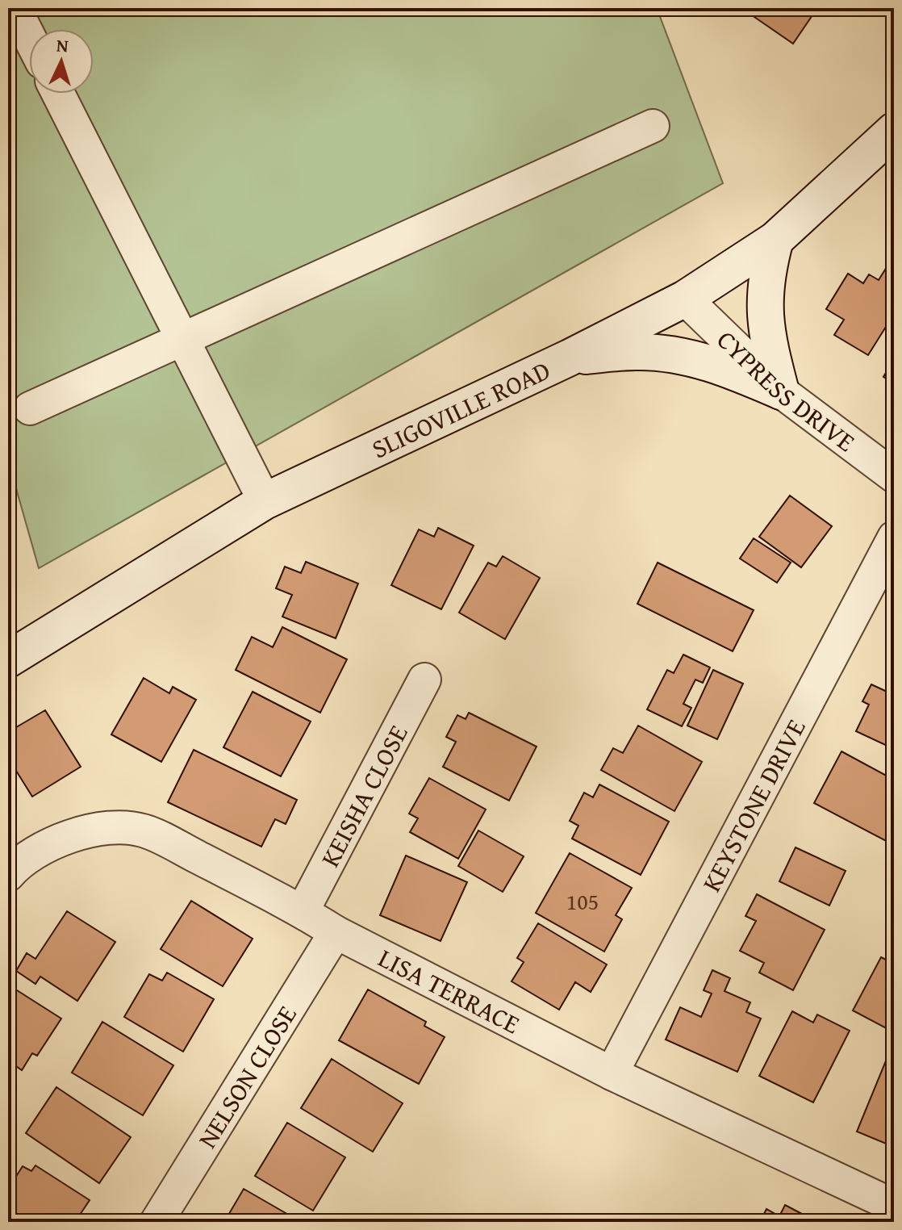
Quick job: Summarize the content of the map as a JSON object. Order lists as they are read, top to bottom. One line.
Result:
{"streets":{"street":["CYPRESS DRIVE","SLIGOVILLE ROAD","KEISHA CLOSE","KEYSTONE DRIVE","LISA TERRACE","NELSON CLOSE"]},"crossings":[["CYPRESS DRIVE","SLIGOVILLE ROAD"],["KEISHA CLOSE","LISA TERRACE"],["KEYSTONE DRIVE","LISA TERRACE"],["LISA TERRACE","NELSON CLOSE"]],"house_numbers":["105"],"north":"top"}
